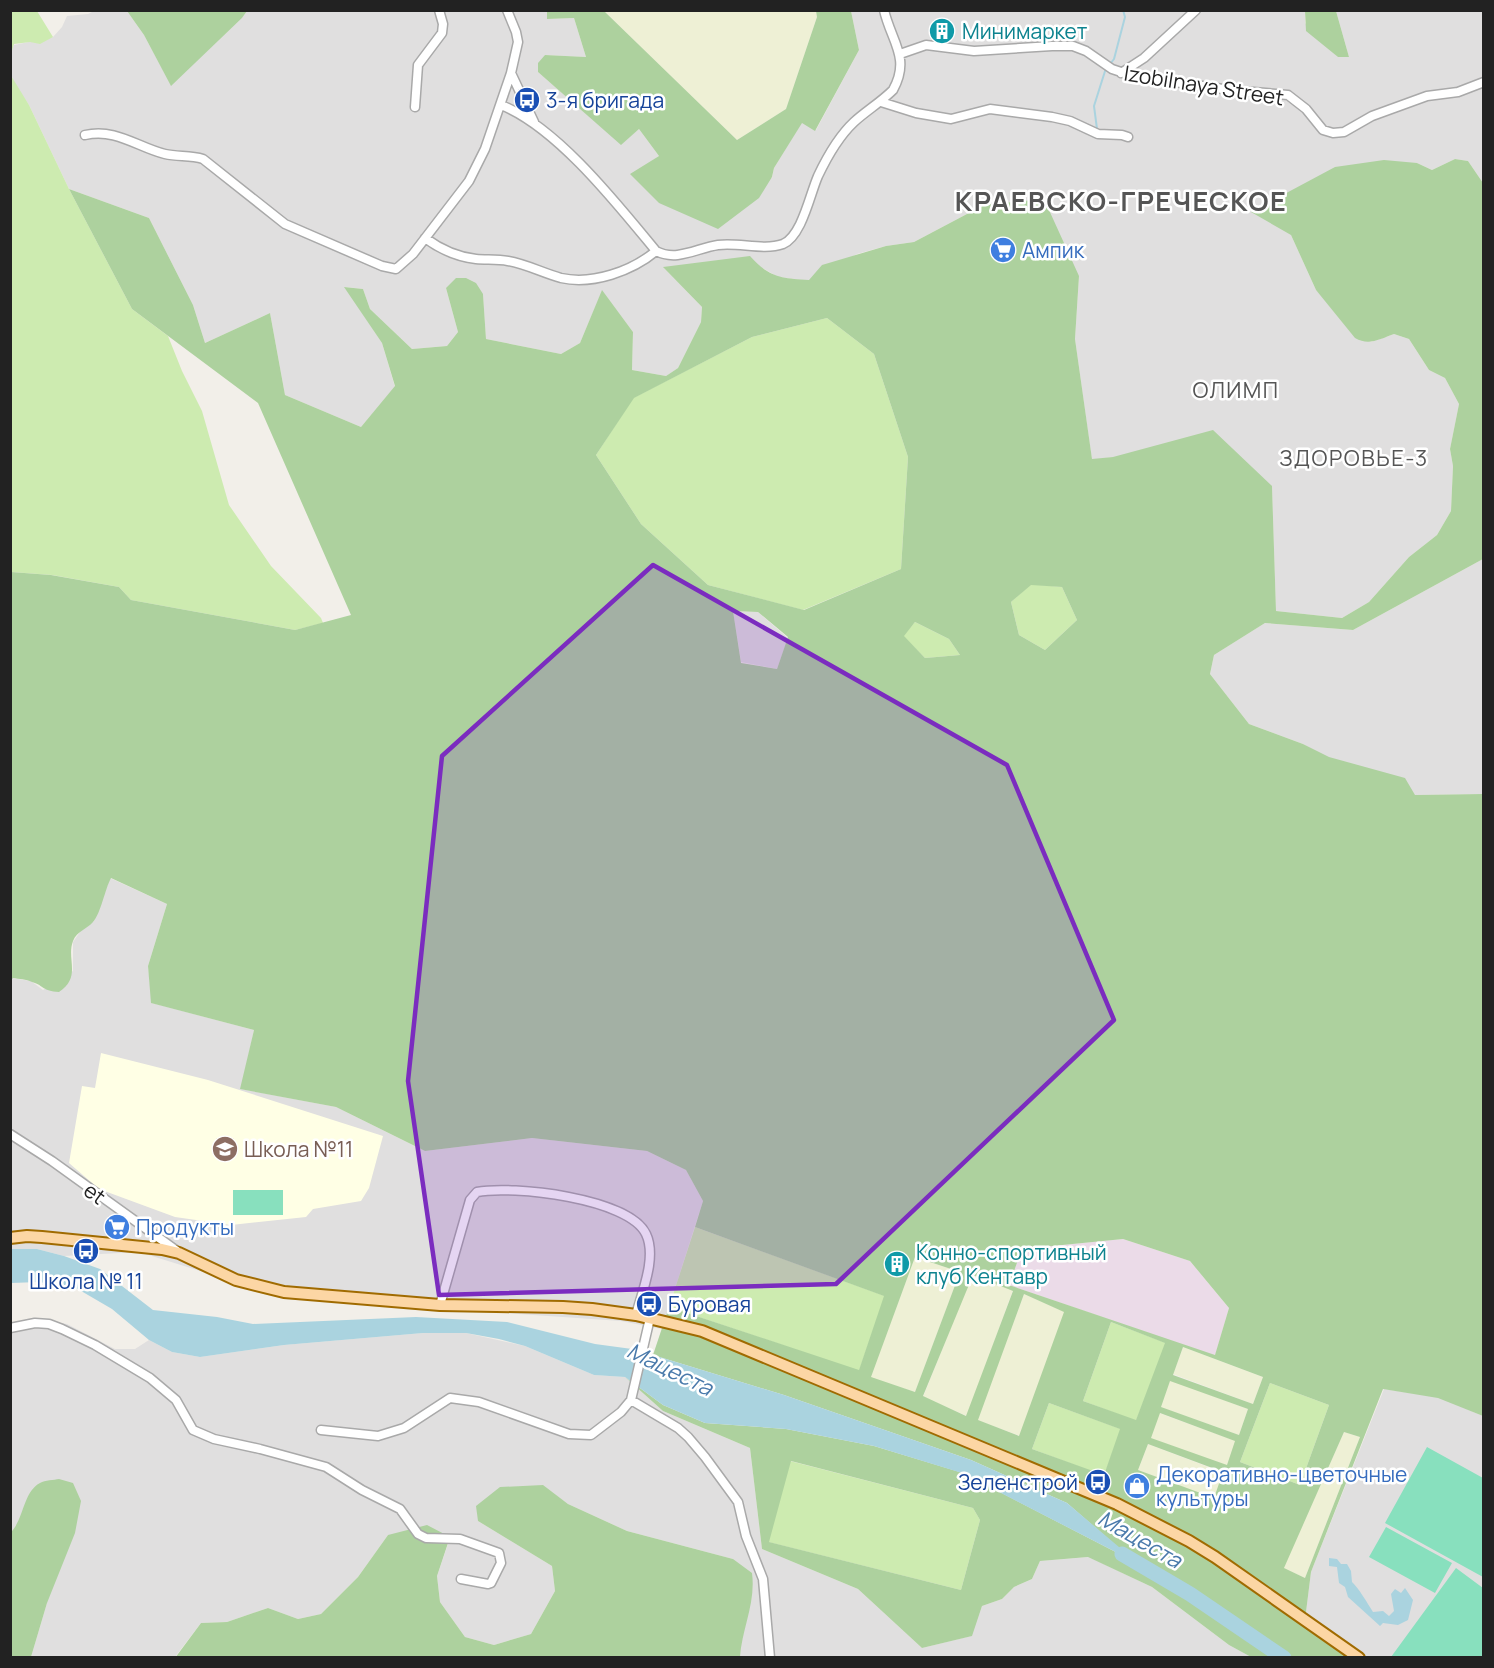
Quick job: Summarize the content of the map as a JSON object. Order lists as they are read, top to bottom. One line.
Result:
{"streets":{"street":["Izobilnaya Street","et"]},"districts":["КРАЕВСКО-ГРЕЧЕСКОЕ","ОЛИМП","ЗДОРОВЬЕ-3"],"water":["Мацеста"],"places":{"building":["Минимаркет","Конно-спортивный клуб Кентавр"],"bus stop":["3-я бригада","Школа № 11","Буровая","Зеленстрой"],"supermarket":["Ампик","Продукты"],"school or university":["Школа №11"],"shop":["Декоративно-цветочные культуры"]}}
